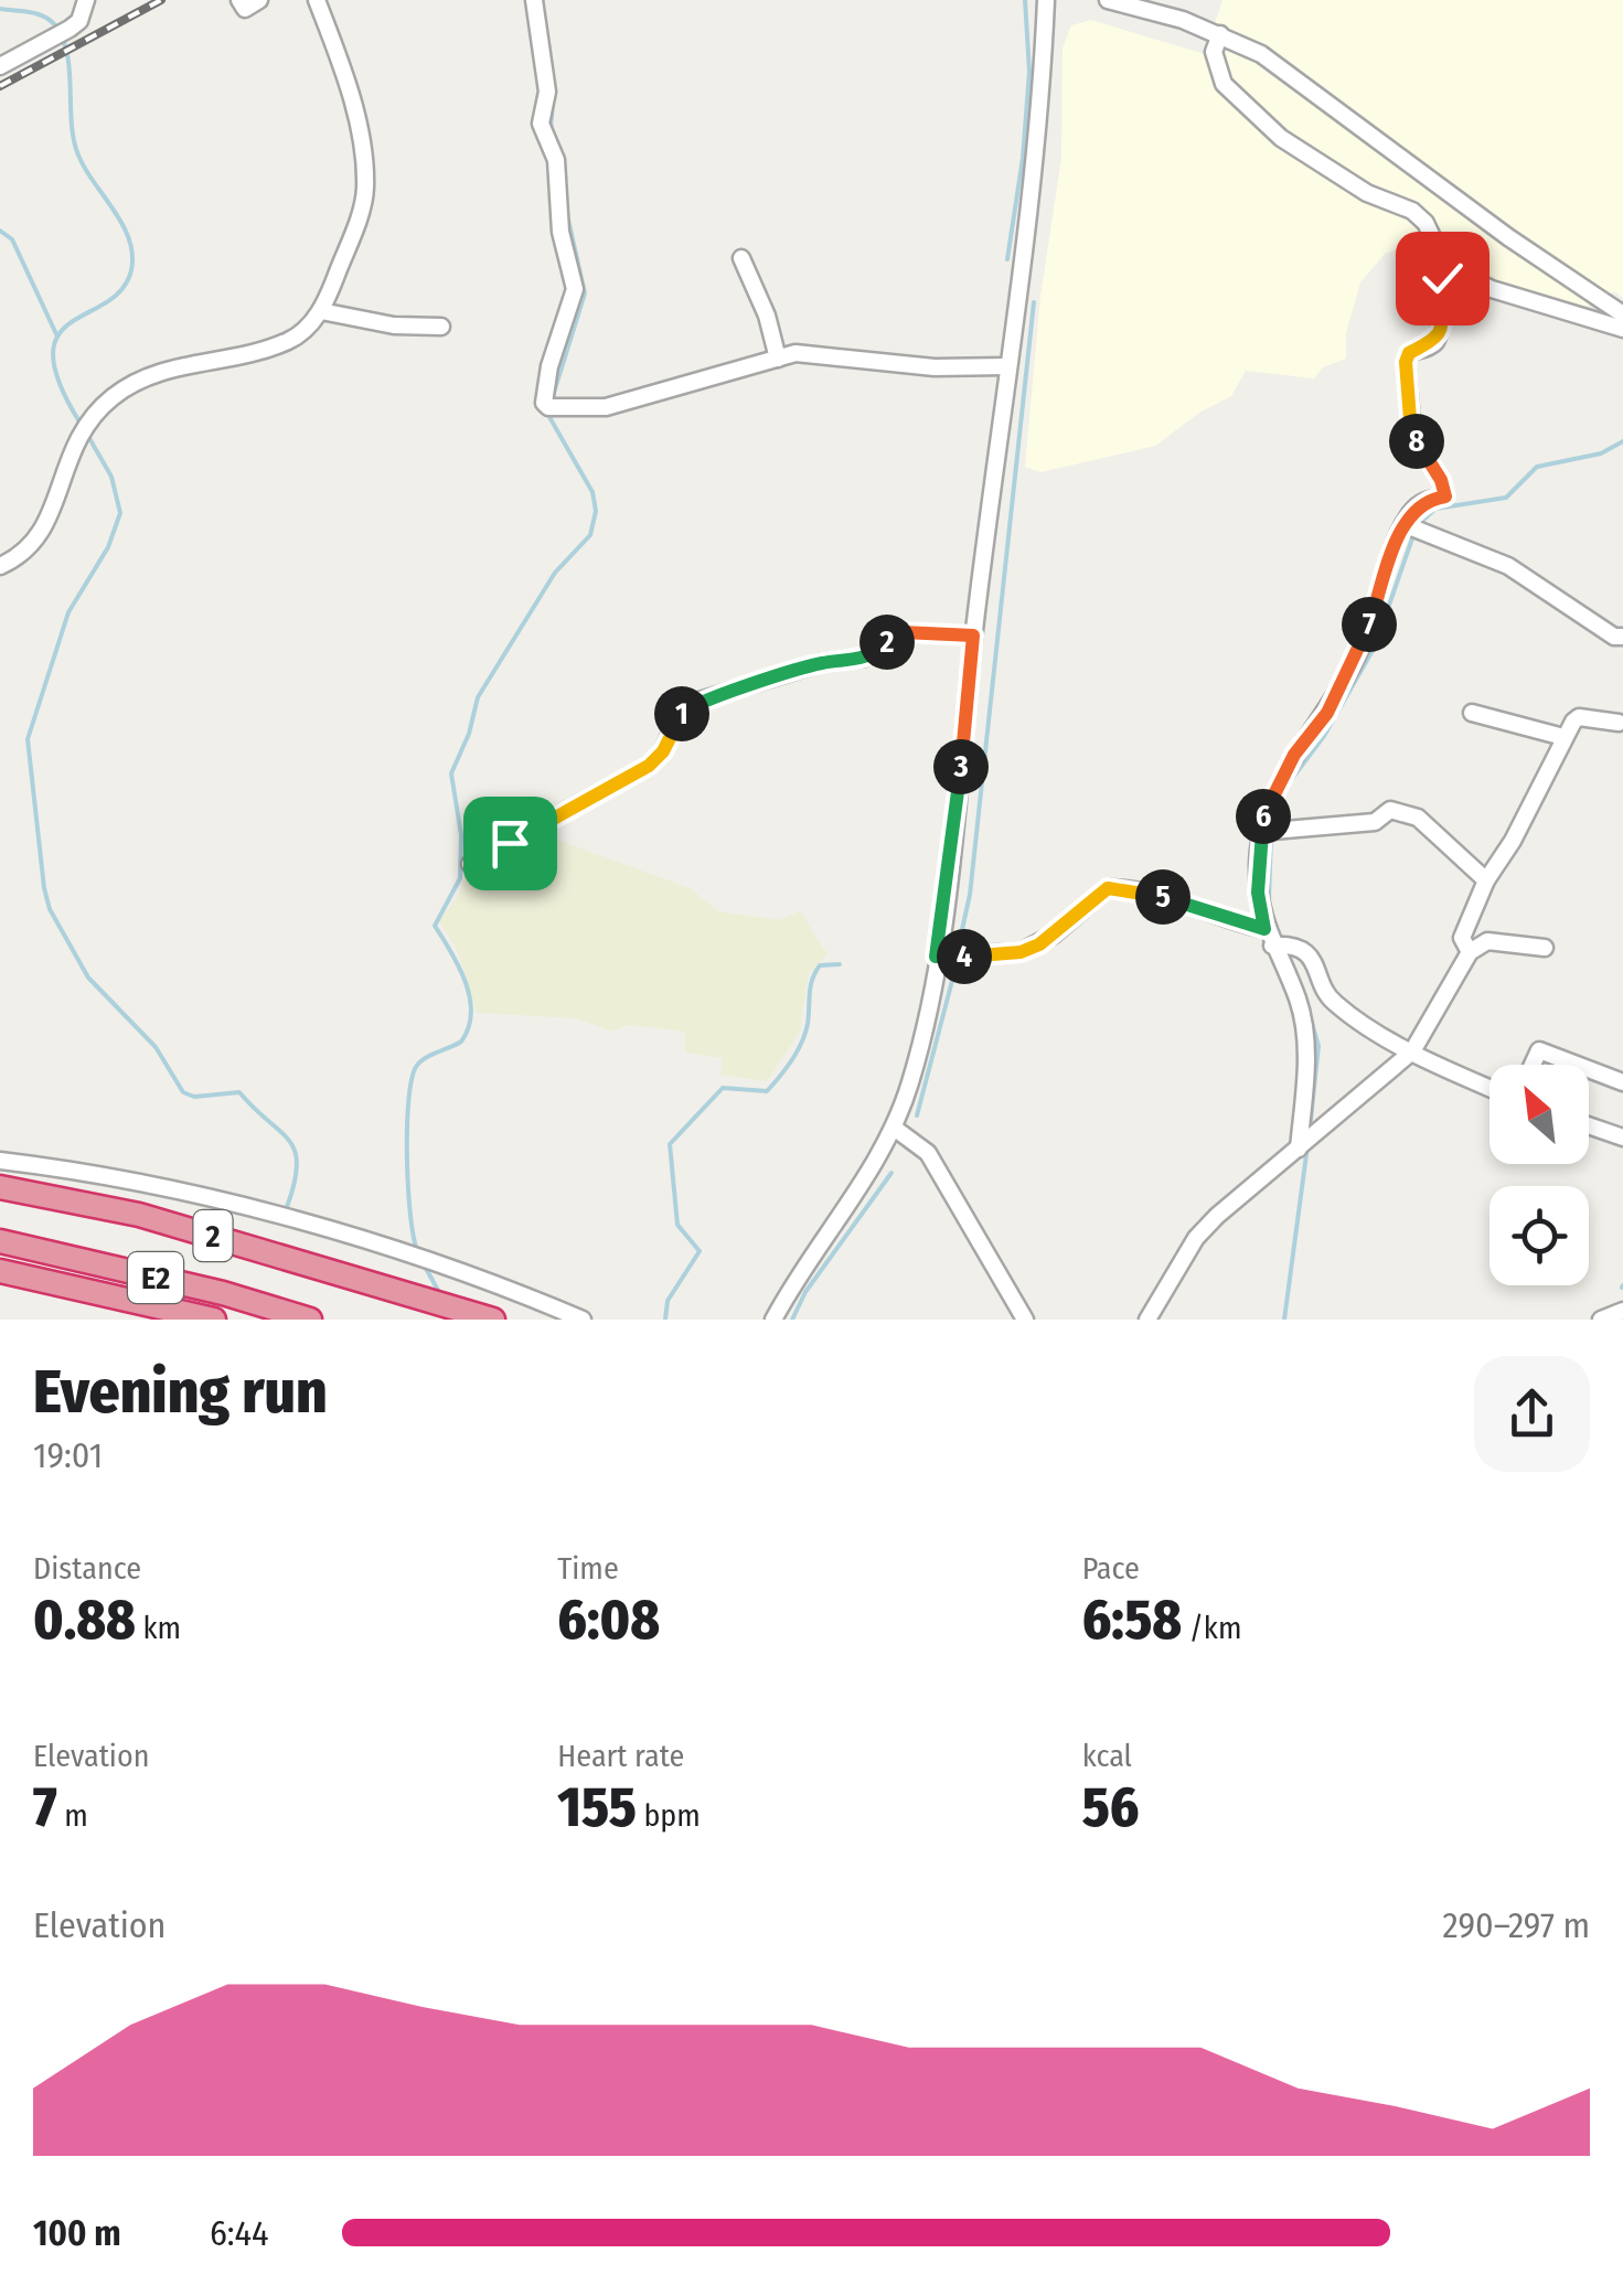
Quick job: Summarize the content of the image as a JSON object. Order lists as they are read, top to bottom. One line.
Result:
{"streets":{"highway":["2","E2"]},"north":"top left","page":{"pins":["8","7","2","1","3","6","5","4"],"heading":["Evening run","19:01"],"stats":[["Distance","0.88 km"],["Time","6:08"],["Pace","6:58 /km"],["Elevation","7 m"],["Heart rate","155 bpm"],["kcal","56"]],"chart":["Elevation","290–297 m"],"list":[{"name":"100 m","note":"6:44"}]}}
